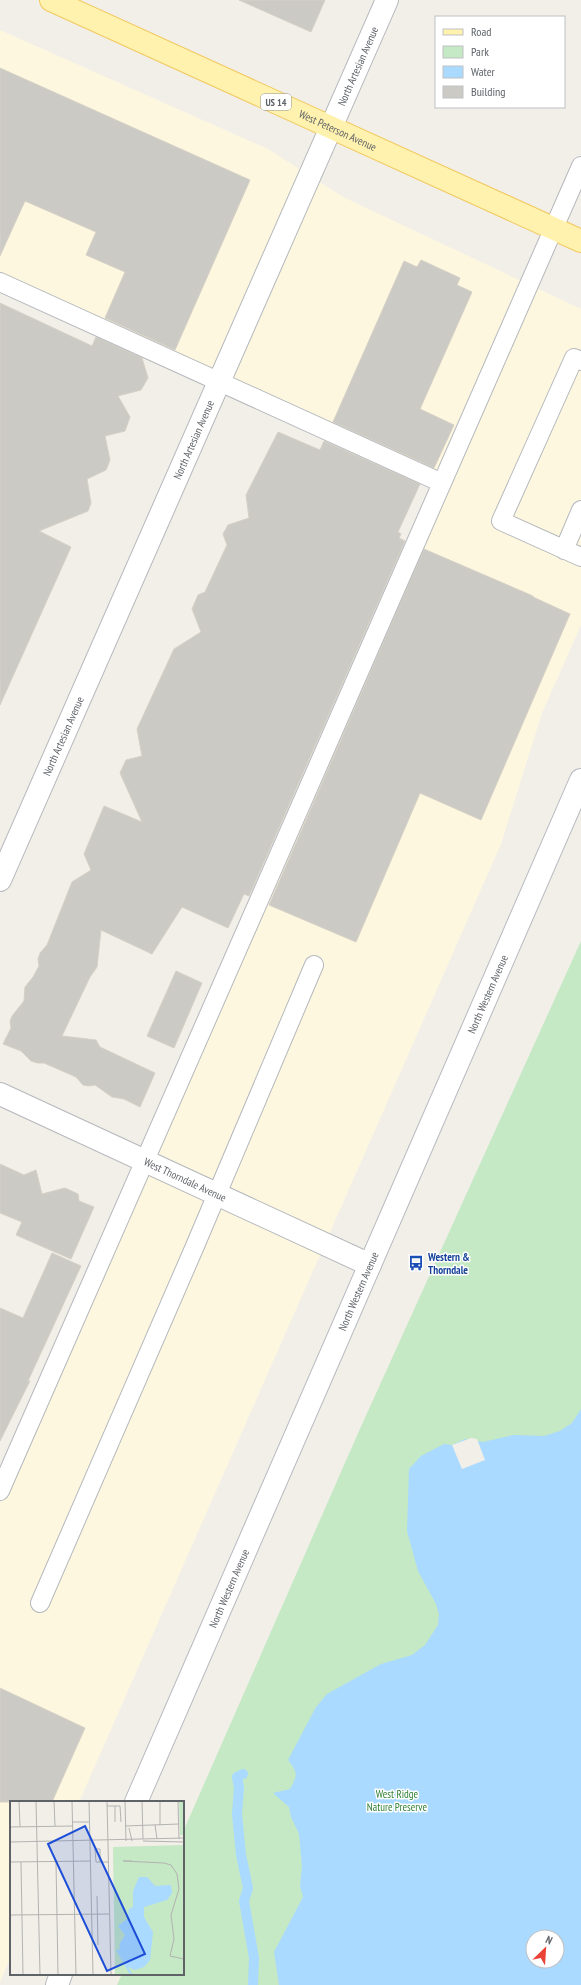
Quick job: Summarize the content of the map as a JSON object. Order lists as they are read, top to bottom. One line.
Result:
{"streets":{"main road":["US 14","West Peterson Avenue"],"street":["North Artesian Avenue","North Western Avenue","West Thorndale Avenue"]},"crossings":[["North Artesian Avenue","West Peterson Avenue"],["North Western Avenue","West Thorndale Avenue"]],"parks":["West Ridge Nature Preserve"],"places":{"bus stop":["Western & Thorndale"]},"legend":["Road","Park","Water","Building"],"north":"top right"}
